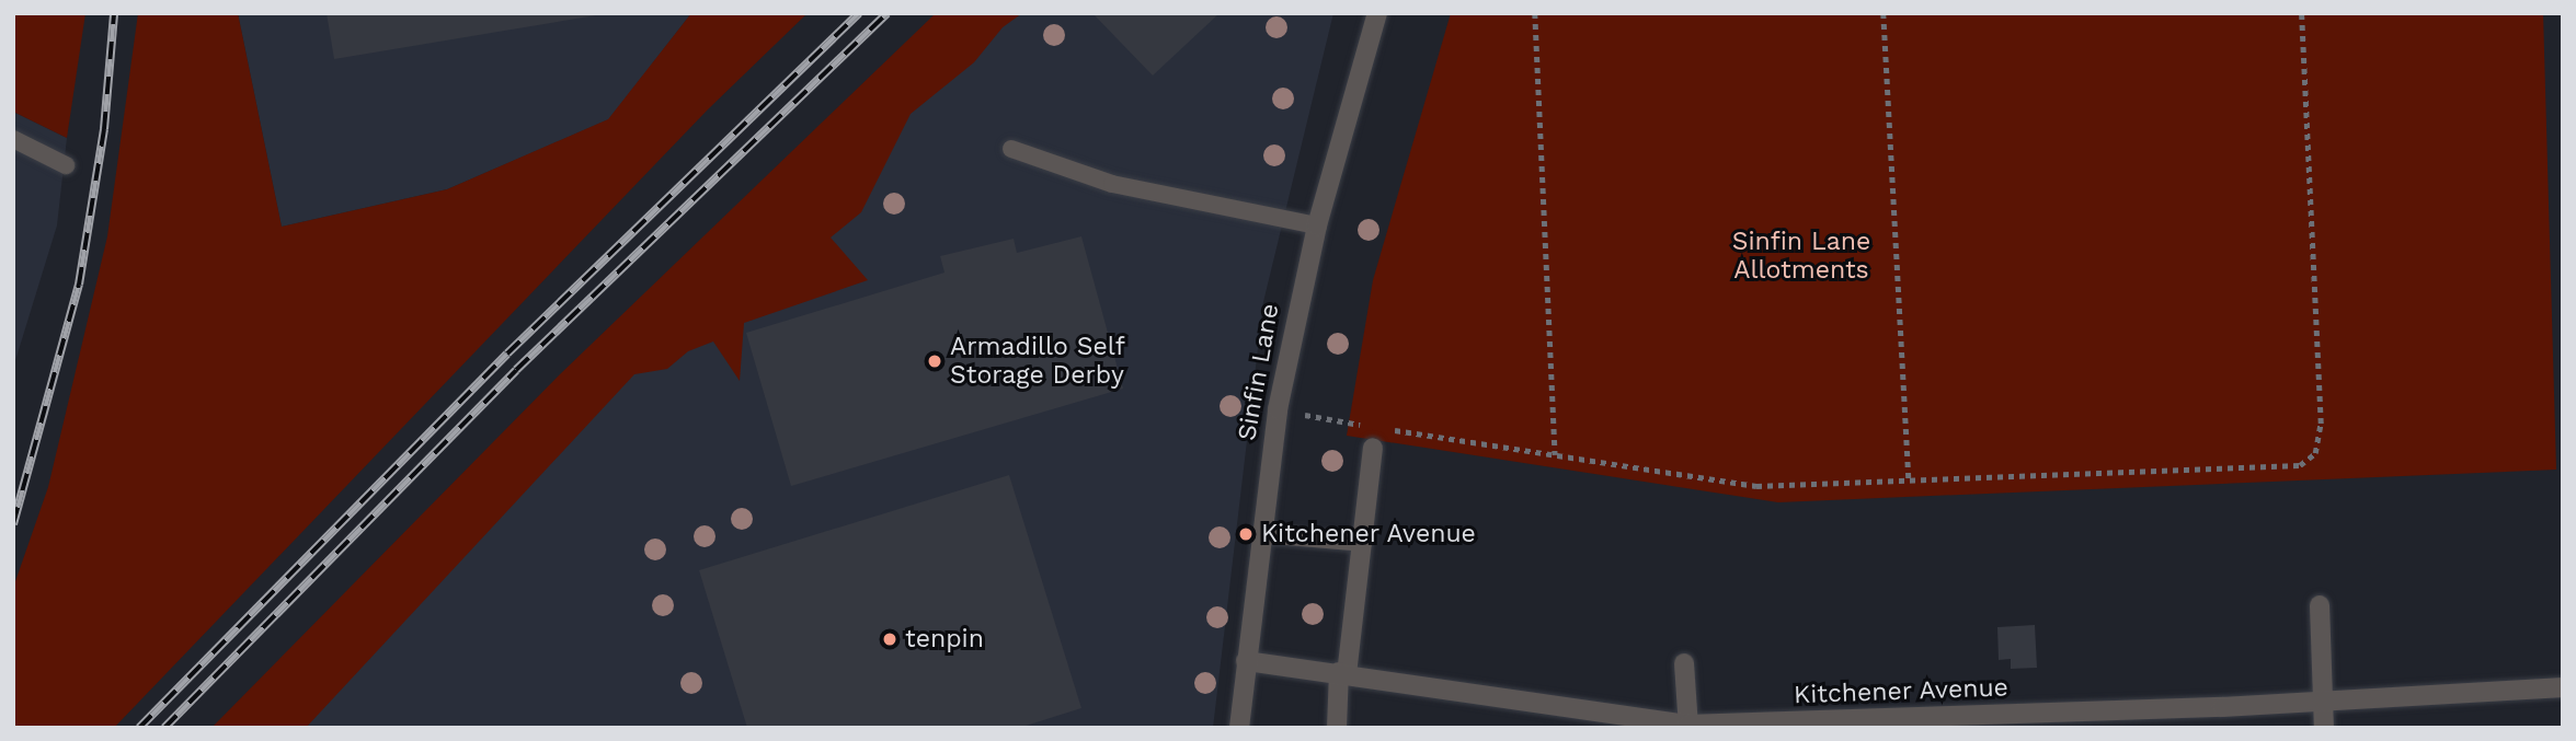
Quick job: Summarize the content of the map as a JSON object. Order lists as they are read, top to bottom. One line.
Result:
{"streets":{"street":["Sinfin Lane","Kitchener Avenue"]},"crossings":[["Sinfin Lane","Kitchener Avenue"]],"parks":["Sinfin Lane Allotments"],"places":["Armadillo Self Storage Derby","Kitchener Avenue","tenpin"]}
